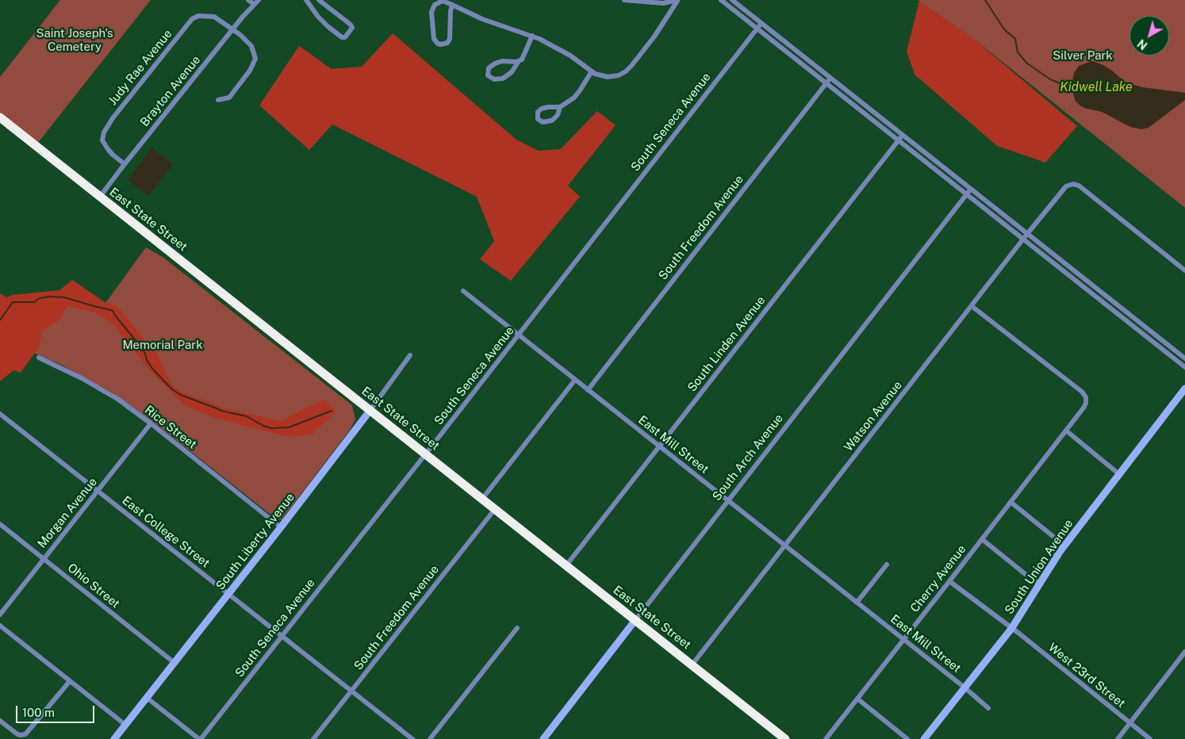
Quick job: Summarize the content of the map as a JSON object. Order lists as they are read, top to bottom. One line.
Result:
{"streets":{"highway":["East State Street"],"street":["Judy Rae Avenue","Brayton Avenue","South Seneca Avenue","South Freedom Avenue","South Linden Avenue","Watson Avenue","Rice Street","East Mill Street","South Arch Avenue","Morgan Avenue","East College Street","South Liberty Avenue","South Union Avenue","Cherry Avenue","Ohio Street","West 23rd Street"]},"crossings":[["Judy Rae Avenue","Brayton Avenue"],["Brayton Avenue","East State Street"],["South Seneca Avenue","East State Street"],["South Seneca Avenue","East Mill Street"],["South Seneca Avenue","East College Street"],["East State Street","South Freedom Avenue"],["East State Street","South Linden Avenue"],["East State Street","Watson Avenue"],["East State Street","South Arch Avenue"],["East State Street","South Liberty Avenue"],["South Freedom Avenue","East Mill Street"],["South Freedom Avenue","East College Street"],["South Linden Avenue","East Mill Street"],["Watson Avenue","East Mill Street"],["Watson Avenue","Cherry Avenue"],["Rice Street","Morgan Avenue"],["Rice Street","South Liberty Avenue"],["East Mill Street","South Arch Avenue"],["East Mill Street","South Union Avenue"],["East Mill Street","Cherry Avenue"],["Morgan Avenue","East College Street"],["Morgan Avenue","Ohio Street"],["East College Street","South Liberty Avenue"],["South Liberty Avenue","Ohio Street"],["South Union Avenue","West 23rd Street"],["Cherry Avenue","West 23rd Street"]],"water":["Kidwell Lake"],"parks":["Saint Joseph's Cemetery","Silver Park","Memorial Park"],"scale_bar":"100 m","north":"bottom left"}
